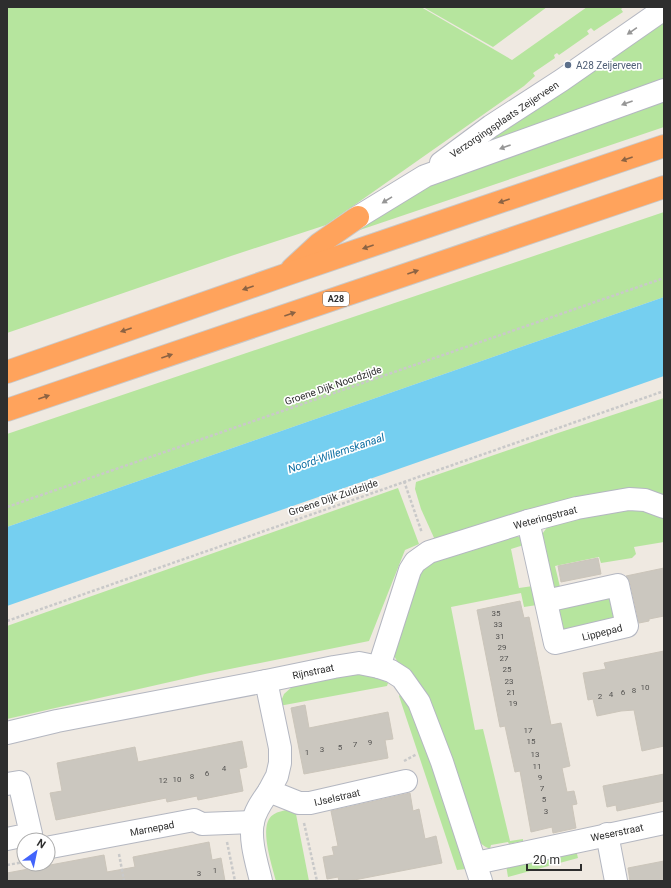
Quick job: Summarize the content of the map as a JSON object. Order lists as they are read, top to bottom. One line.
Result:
{"streets":{"highway":["A28"],"street":["Verzorgingsplaats Zeijerveen","Weteringstraat","Rijnstraat","IJselstraat","Marnepad","Weserstraat"],"path":["Groene Dijk Noordzijde","Groene Dijk Zuidzijde"]},"crossings":[["Weteringstraat","Rijnstraat"],["Rijnstraat","Weserstraat"]],"one_way":["Verzorgingsplaats Zeijerveen"],"water":["Noord-Willemskanaal"],"places":["A28 Zeijerveen"],"house_numbers":["35","33","31","29","27","25","23","10","8","21","6","4","2","19","17","15","9","7","5","3","1","13","11","4","6","8","9","10","12","7","5","3","1","3"],"scale_bar":"20 m","north":"top right"}
